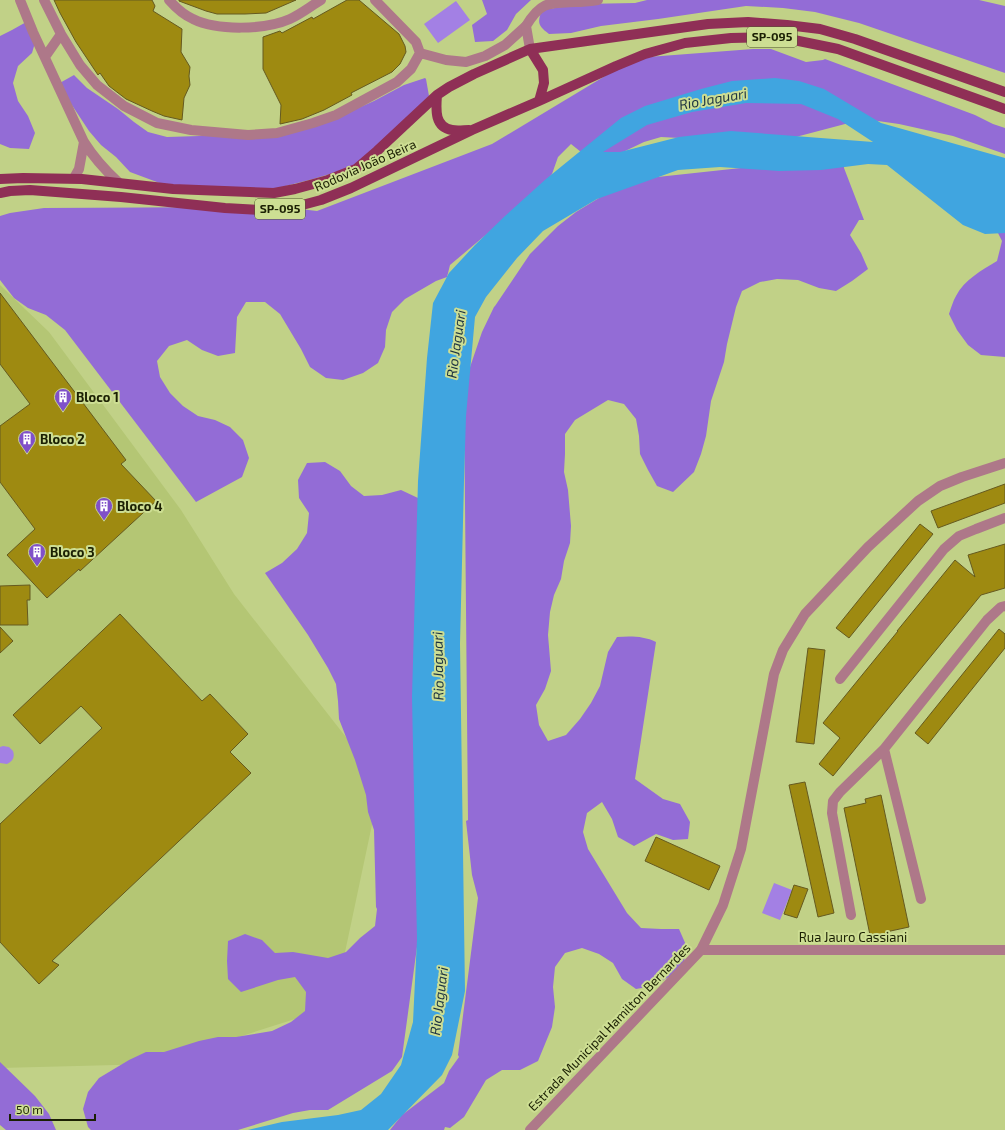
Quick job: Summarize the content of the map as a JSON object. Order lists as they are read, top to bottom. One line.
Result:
{"streets":{"main road":["SP-095","Rodovia João Beira"],"street":["Rua Jauro Cassiani","Estrada Municipal Hamilton Bernardes"]},"crossings":[["SP-095","Rodovia João Beira"],["Rua Jauro Cassiani","Estrada Municipal Hamilton Bernardes"]],"water":["Rio Jaguari"],"places":{"building":["Bloco 1","Bloco 2","Bloco 4","Bloco 3"]},"scale_bar":"50 m"}
